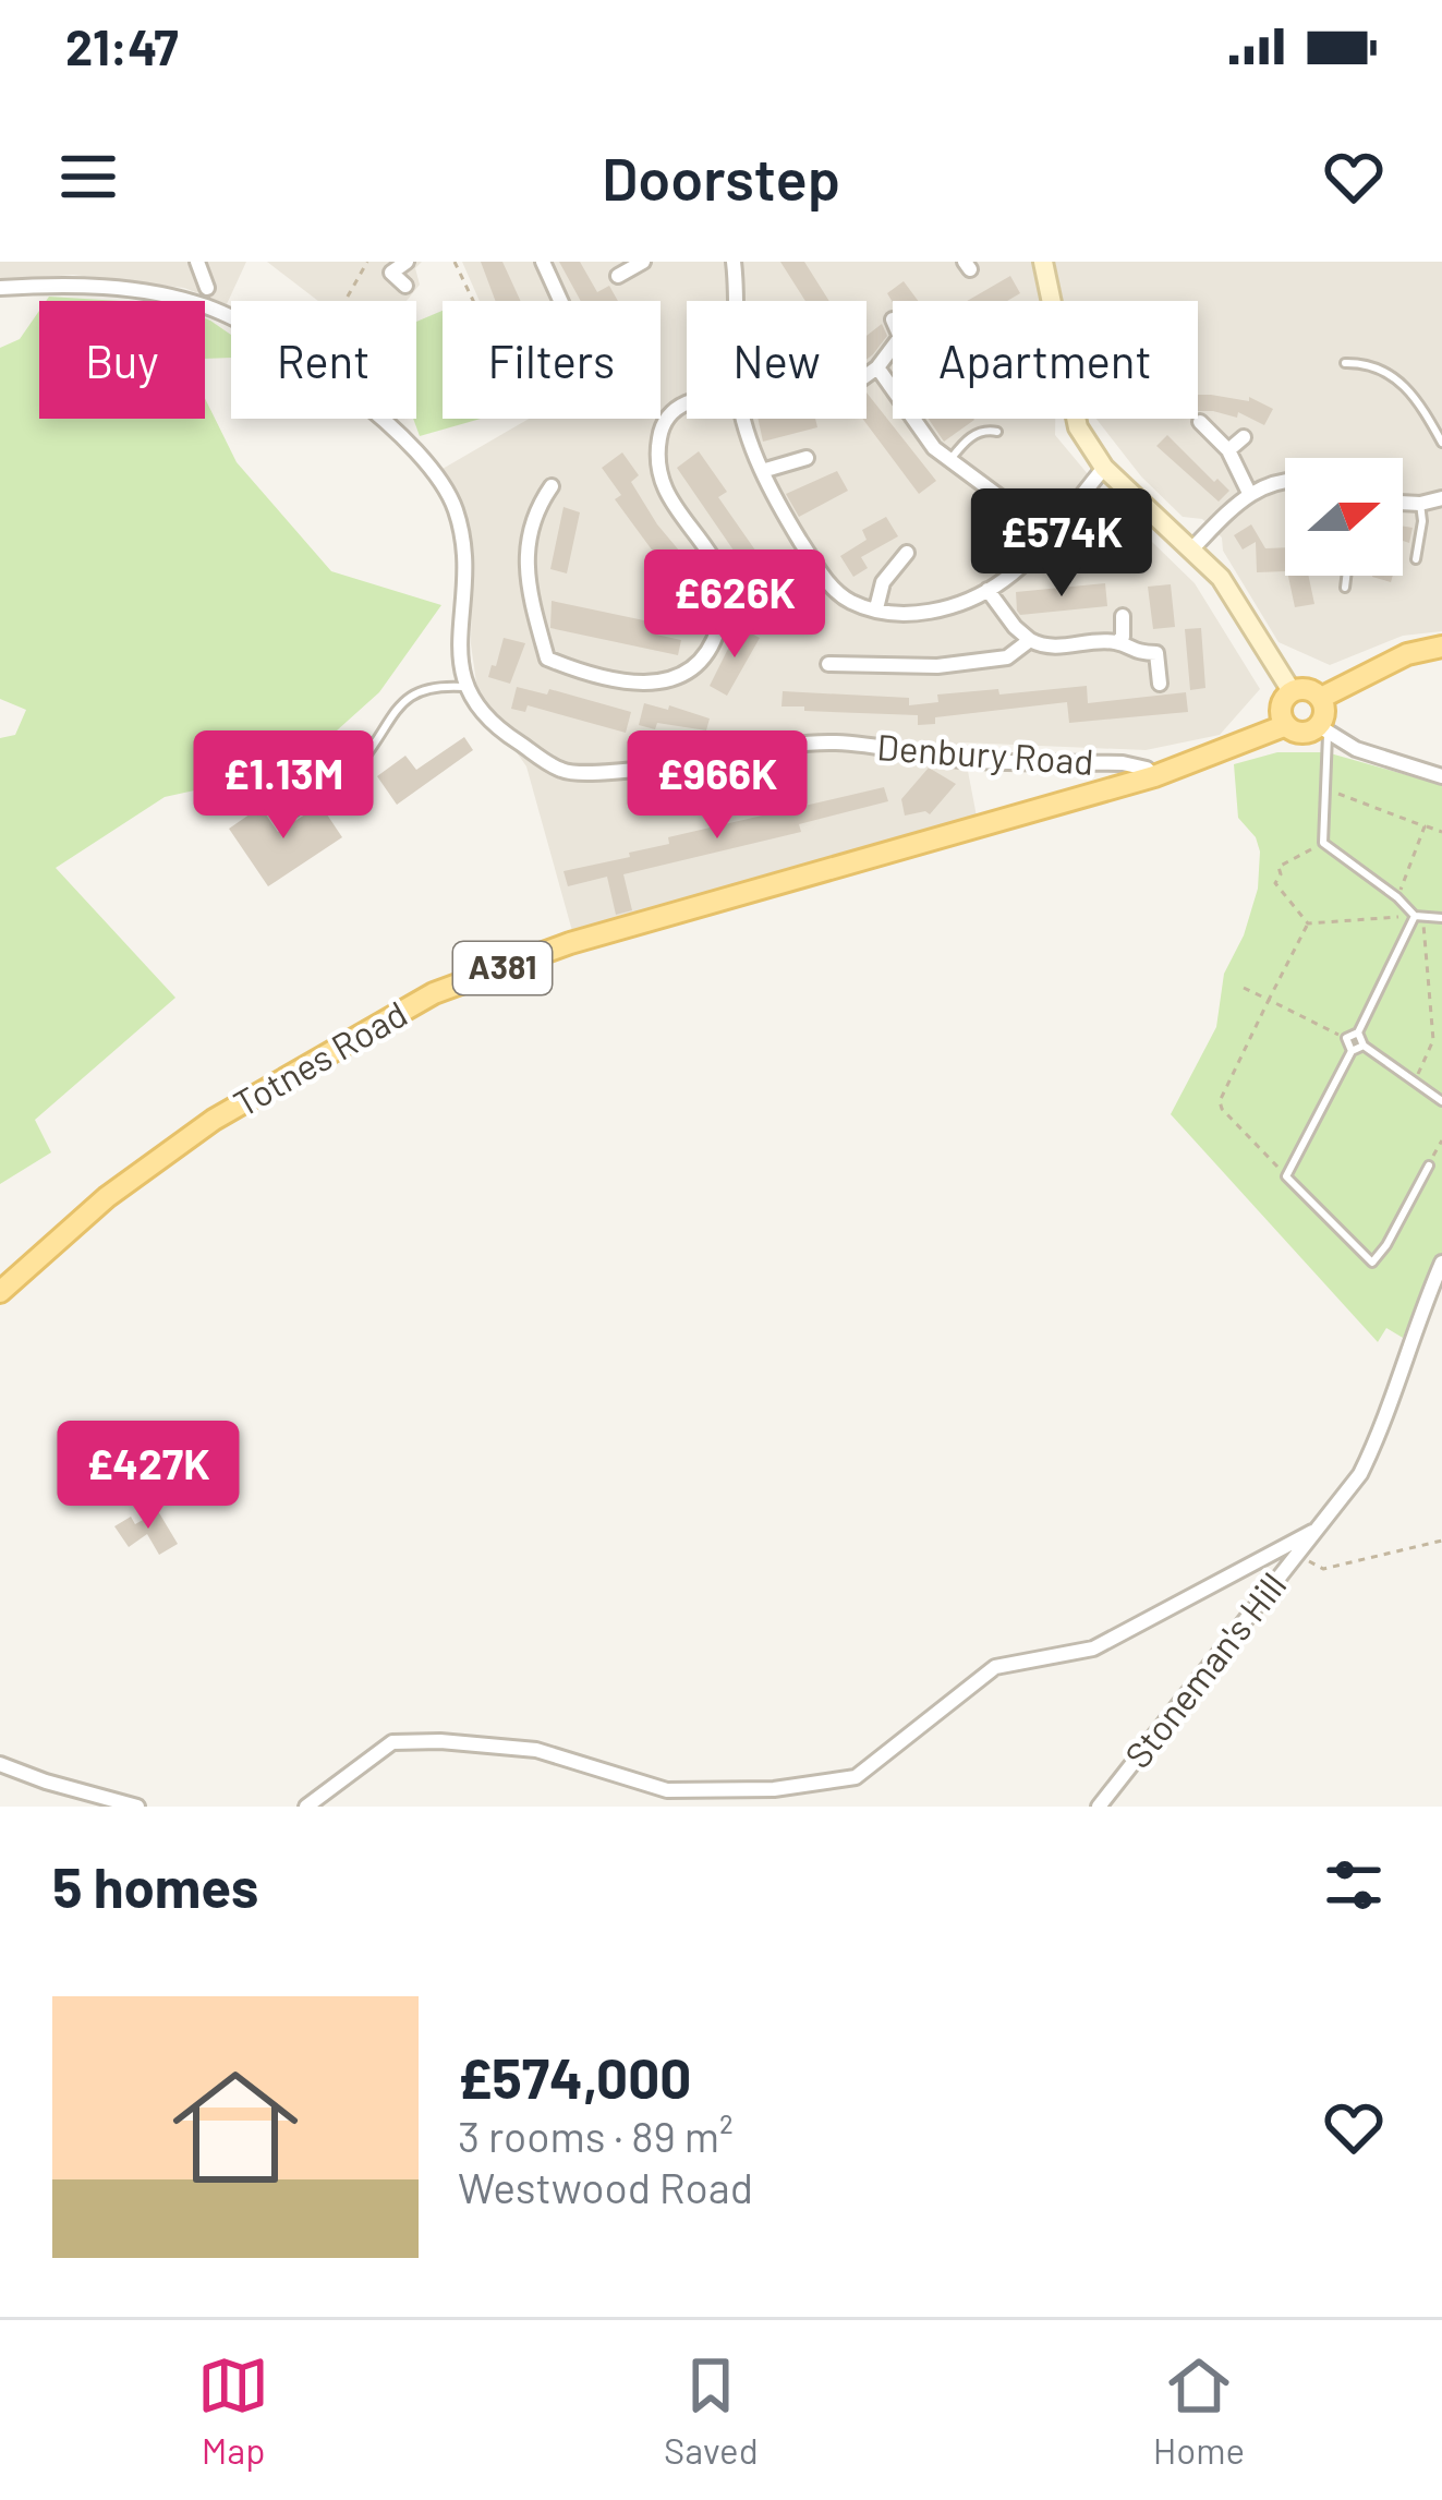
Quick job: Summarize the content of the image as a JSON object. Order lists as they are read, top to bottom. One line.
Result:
{"streets":{"main road":["A381","Totnes Road"],"street":["Denbury Road","Stoneman's Hill"]},"crossings":[["Denbury Road","Totnes Road"],["A381","Totnes Road"]],"north":"right","page":{"status":"21:47","header":"Doorstep","chip":["Buy","Rent","Filters","New","Apartment"],"price":["£574K","£626K","£1.13M","£966K","£427K"],"heading":"5 homes","list":[{"name":"£574,000","note":"3 rooms · 89 m² · Westwood Road"}],"tabs":["Map","Saved","Home"]}}
